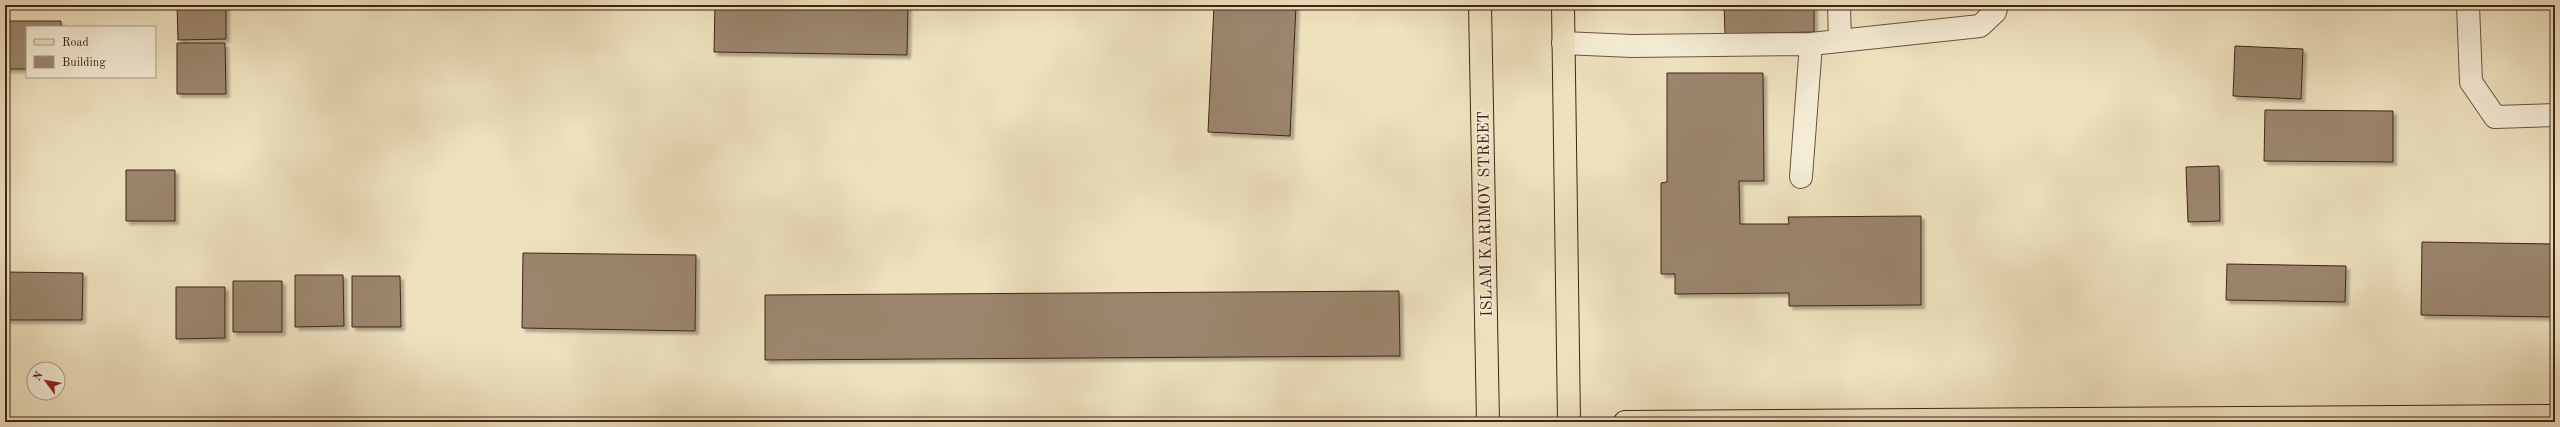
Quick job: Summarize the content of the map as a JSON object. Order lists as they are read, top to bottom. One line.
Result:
{"streets":{"main road":["ISLAM KARIMOV STREET"]},"legend":["Road","Building"],"north":"top left"}
